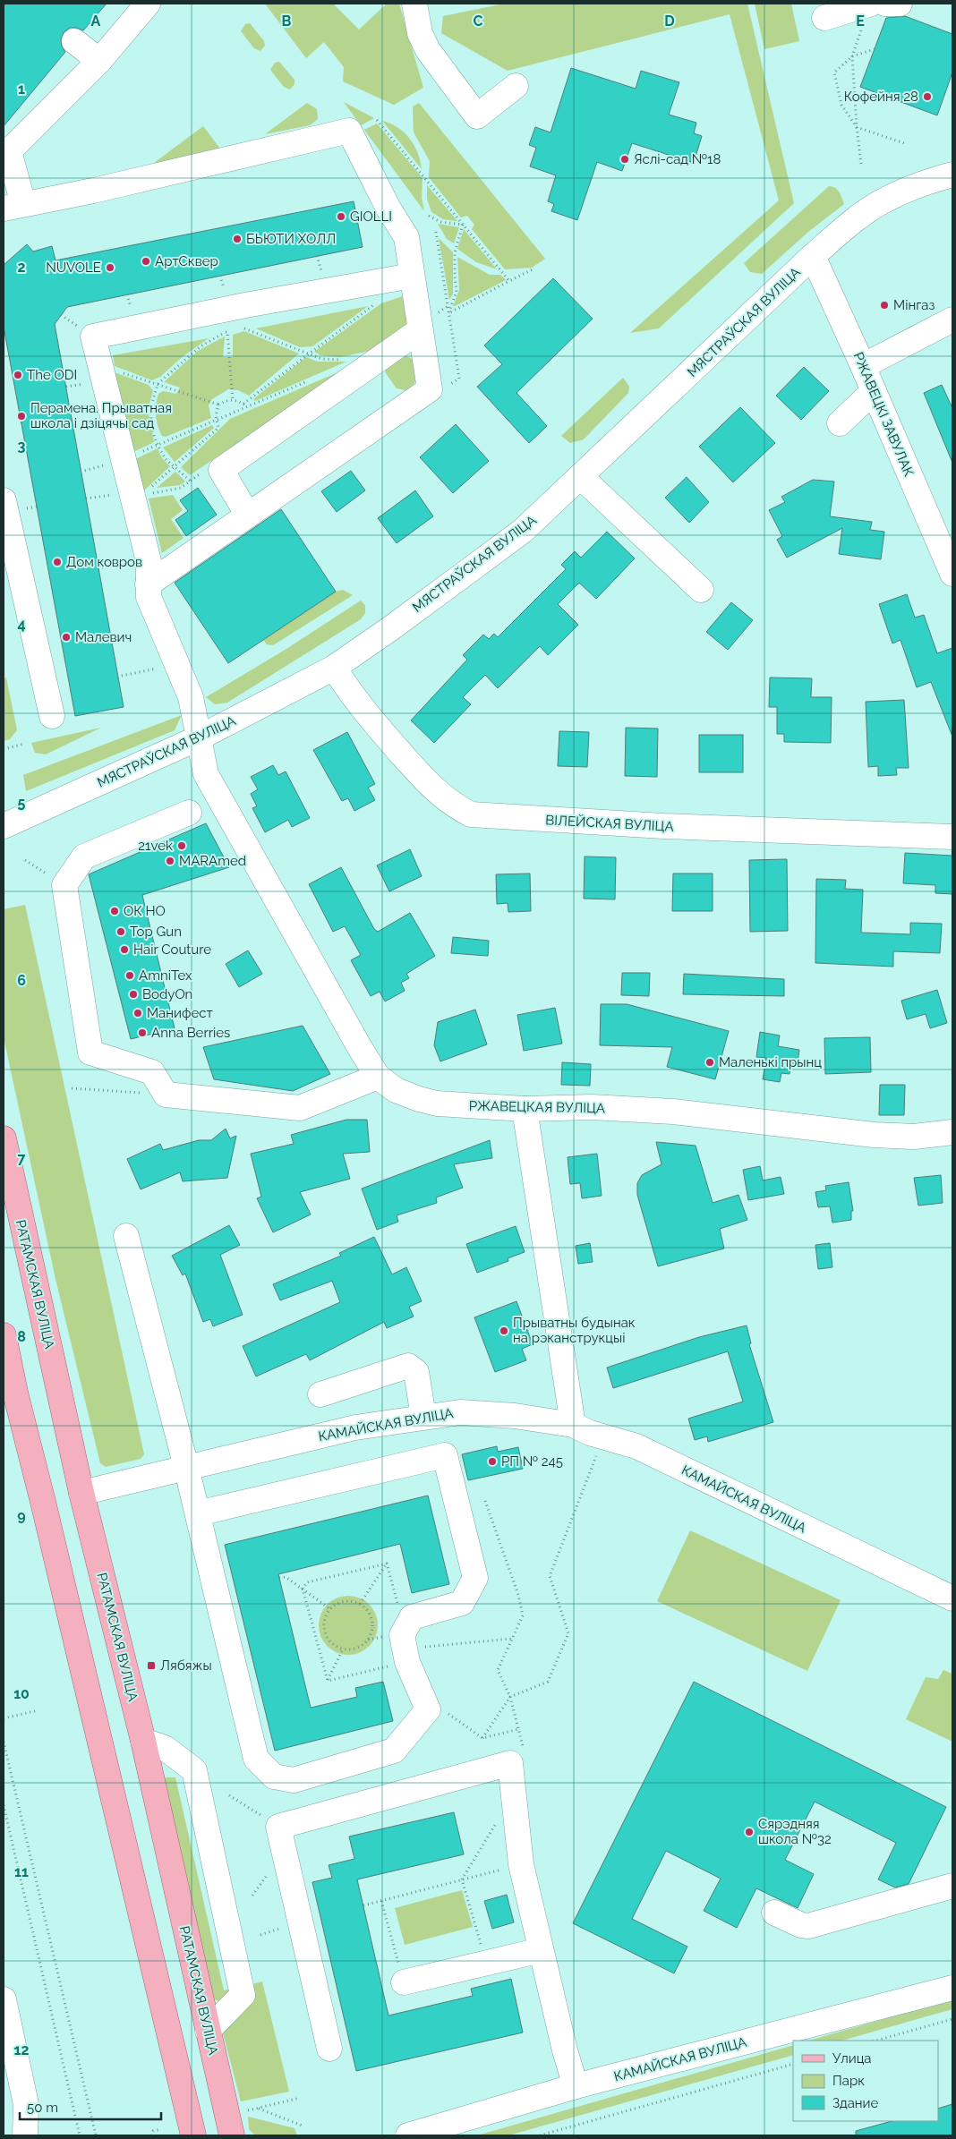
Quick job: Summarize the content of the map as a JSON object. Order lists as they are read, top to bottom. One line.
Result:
{"streets":{"main road":["РАТАМСКАЯ ВУЛІЦА"],"street":["МЯСТРАЎСКАЯ ВУЛІЦА","РЖАВЕЦКІ ЗАВУЛАК","ВІЛЕЙСКАЯ ВУЛІЦА","РЖАВЕЦКАЯ ВУЛІЦА","КАМАЙСКАЯ ВУЛІЦА"]},"crossings":[["МЯСТРАЎСКАЯ ВУЛІЦА","РЖАВЕЦКІ ЗАВУЛАК"],["МЯСТРАЎСКАЯ ВУЛІЦА","ВІЛЕЙСКАЯ ВУЛІЦА"],["МЯСТРАЎСКАЯ ВУЛІЦА","РЖАВЕЦКАЯ ВУЛІЦА"],["РАТАМСКАЯ ВУЛІЦА","КАМАЙСКАЯ ВУЛІЦА"]],"places":{"other":["Кофейня 28","Яслі-сад №18","GIOLLI","БЬЮТИ ХОЛЛ","АртСквер","NUVOLE","Мінгаз","The ODI","Перамена. Прыватная школа і дзіцячы сад","Дом ковров","Малевич","21vek","MARAmed","ОК НО","Top Gun","Hair Couture","AmniTex","BodyOn","Манифест","Anna Berries","Маленькі прынц","Прыватны будынак на рэканструкцыі","РП № 245","Сярэдняя школа №32"],"transit":["Лябяжы"]},"legend":["Улица","Парк","Здание"],"scale_bar":"50 m","grid":{"columns":["A","B","C","D","E"],"rows":["1","2","3","4","5","6","7","8","9","10","11","12"]}}
